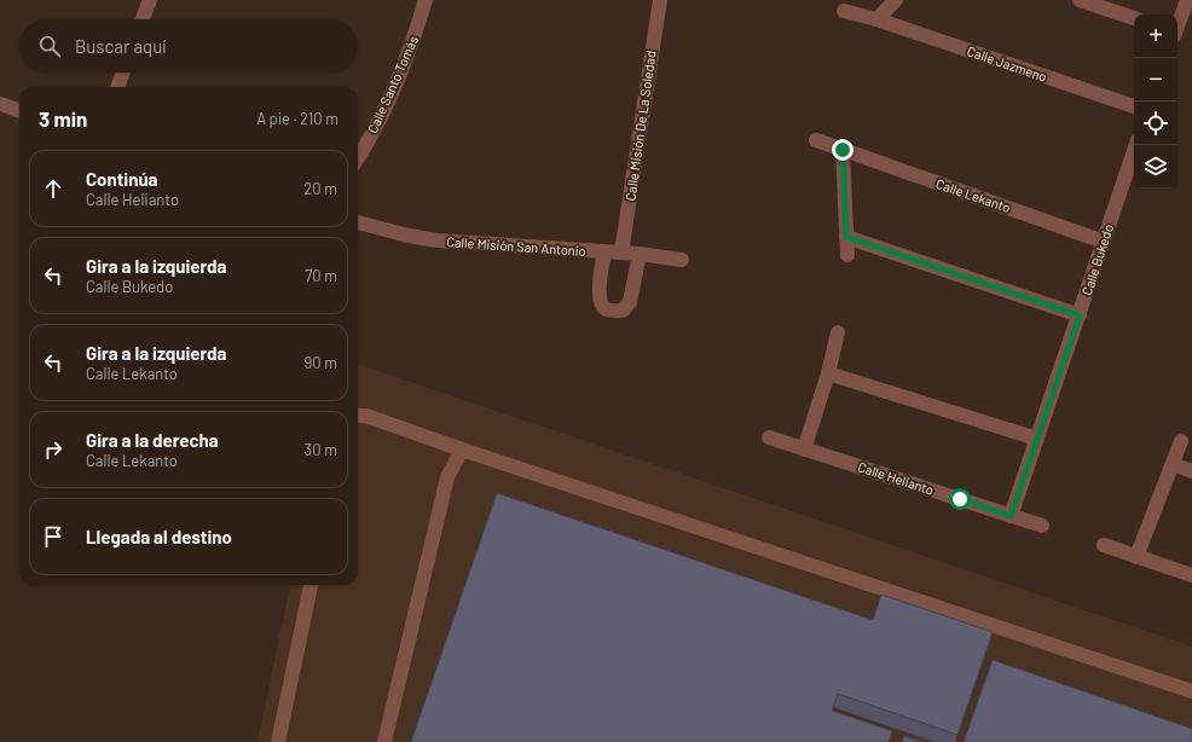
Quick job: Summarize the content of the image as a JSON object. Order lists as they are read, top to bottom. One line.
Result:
{"streets":{"street":["Calle Jazmeno","Calle Santo Tomás","Calle Misión De La Soledad","Calle Lekanto","Calle Misión San Antonio","Calle Bukedo","Calle Helianto"]},"crossings":[["Calle Misión De La Soledad","Calle Misión San Antonio"],["Calle Lekanto","Calle Bukedo"],["Calle Bukedo","Calle Helianto"]],"page":{"map_buttons":["+","−"],"search":"Buscar aquí","heading":["3 min","A pie · 210 m"],"list":[["Continúa","Calle Helianto","20 m"],["Gira a la izquierda","Calle Bukedo","70 m"],["Gira a la izquierda","Calle Lekanto","90 m"],["Gira a la derecha","Calle Lekanto","30 m"],"Llegada al destino"]}}
